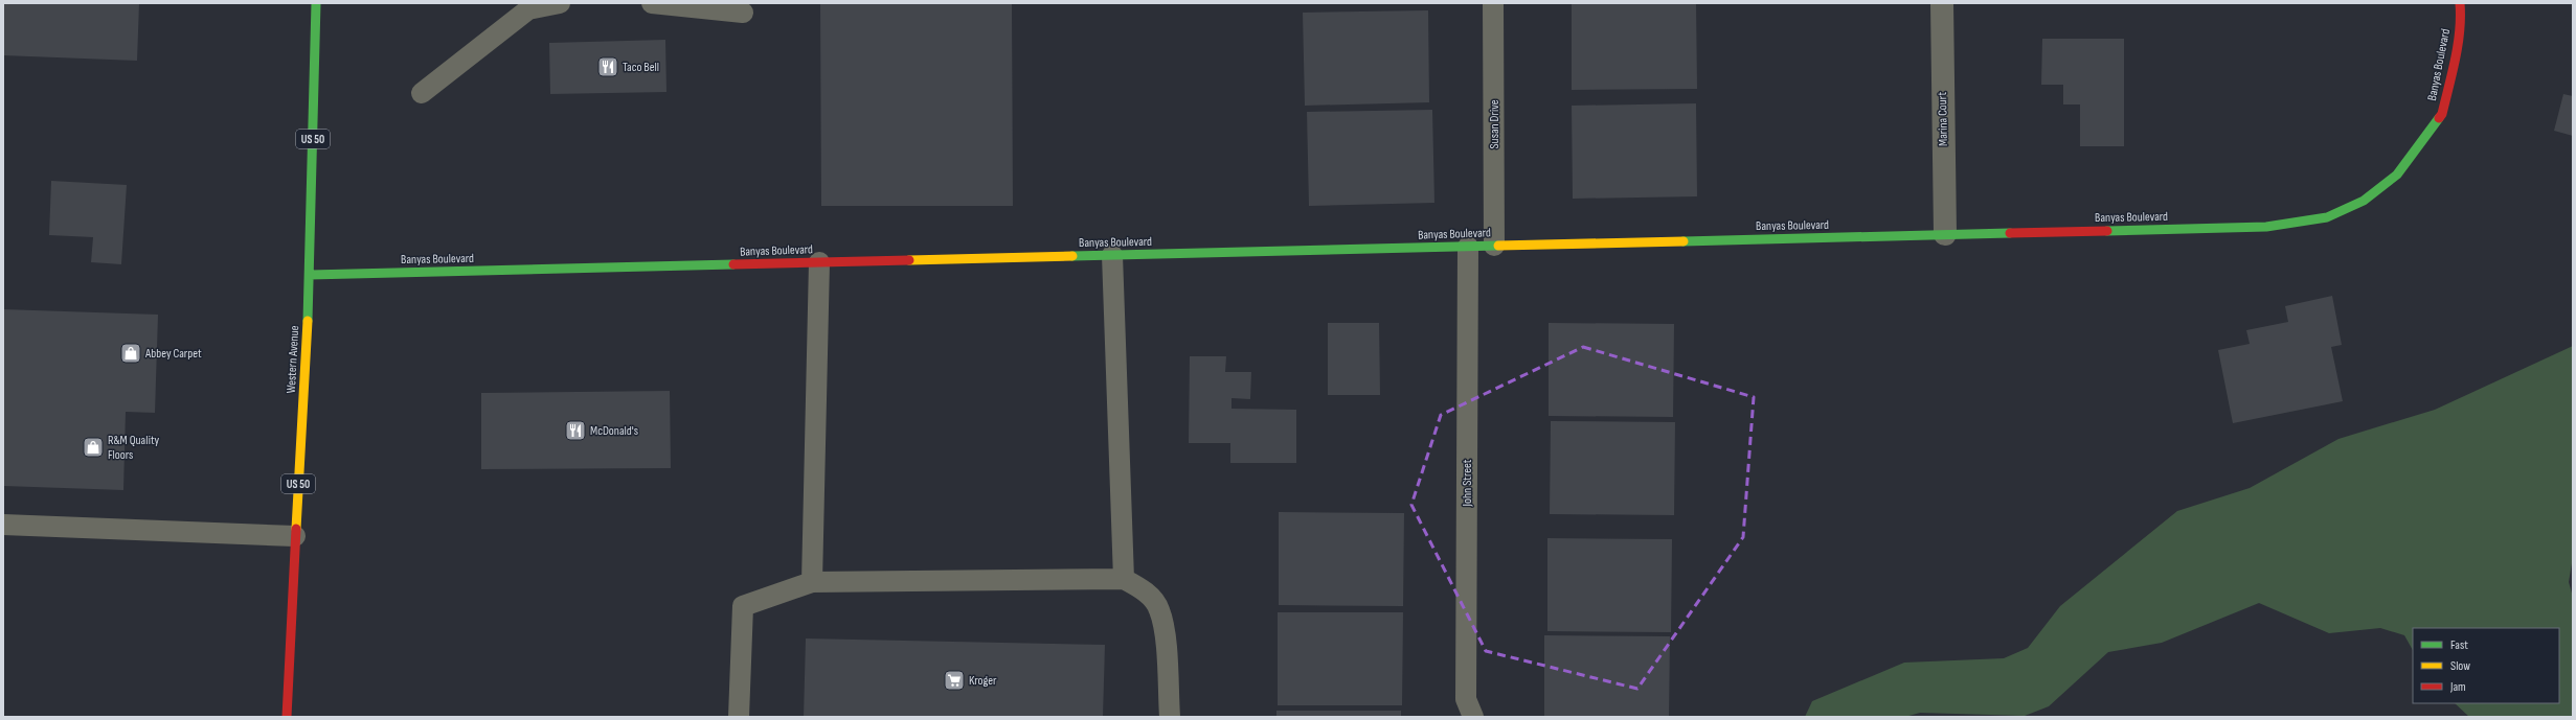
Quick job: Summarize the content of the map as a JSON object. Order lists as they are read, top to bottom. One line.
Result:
{"streets":{"street":["Banyas Boulevard","Marina Court","US 50","Western Avenue"],"lane":["Susan Drive","John Street"]},"crossings":[["Banyas Boulevard","Marina Court"],["Banyas Boulevard","Susan Drive"],["Banyas Boulevard","Western Avenue"],["Banyas Boulevard","John Street"]],"places":{"restaurant":["Taco Bell","McDonald's"],"shop":["Abbey Carpet","R&M Quality Floors"],"supermarket":["Kroger"]},"legend":["Fast","Slow","Jam"]}
